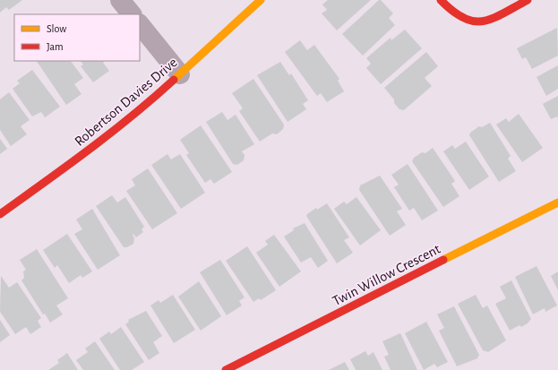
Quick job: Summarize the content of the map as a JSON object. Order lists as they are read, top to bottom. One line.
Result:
{"streets":{"street":["Robertson Davies Drive","Twin Willow Crescent"]},"legend":["Slow","Jam"]}
